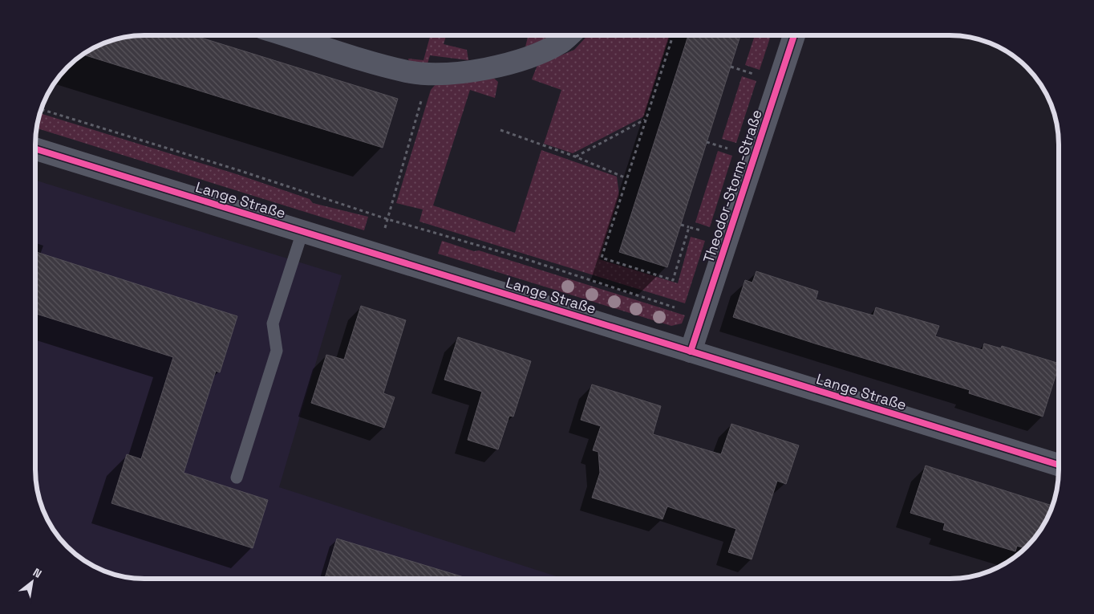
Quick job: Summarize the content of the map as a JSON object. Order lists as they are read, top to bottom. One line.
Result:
{"streets":{"street":["Theodor-Storm-Straße","Lange Straße"]},"crossings":[["Theodor-Storm-Straße","Lange Straße"]],"north":"top right"}
